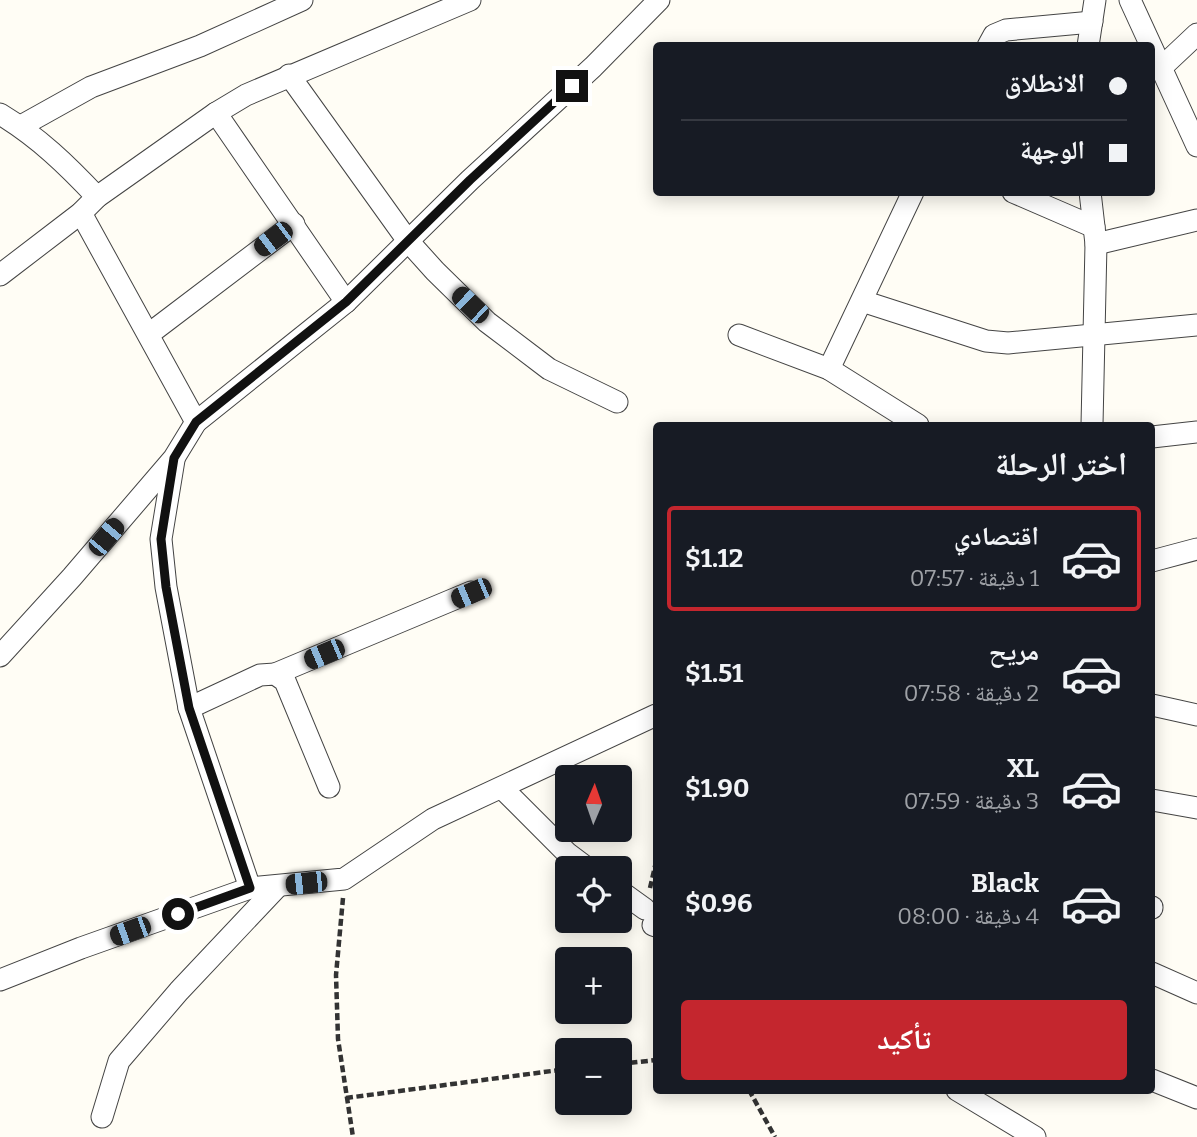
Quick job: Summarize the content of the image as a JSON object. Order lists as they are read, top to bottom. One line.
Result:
{"north":"top","page":{"banner":["الانطلاق","الوجهة"],"heading":"اختر الرحلة","list":[{"name":"اقتصادي","note":"1 دقيقة · 07:57","value":"$1.12"},{"name":"مريح","note":"2 دقيقة · 07:58","value":"$1.51"},{"name":"XL","note":"3 دقيقة · 07:59","value":"$1.90"},{"name":"Black","note":"4 دقيقة · 08:00","value":"$0.96"}],"map_buttons":["+","−"],"buttons":"تأكيد"}}
